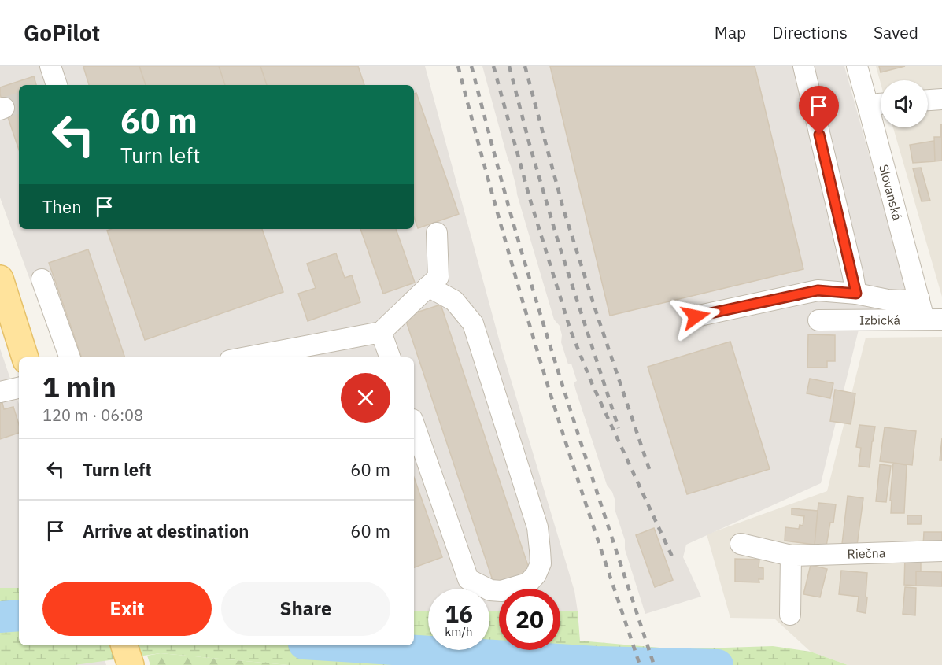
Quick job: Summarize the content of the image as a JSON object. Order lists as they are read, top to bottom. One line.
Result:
{"streets":{"street":["Slovanská","Izbická","Riečna"]},"crossings":[["Slovanská","Izbická"]],"page":{"header":"GoPilot","nav":["Map","Directions","Saved"],"turn":["60 m","Turn left"],"then":"Then","heading":["1 min","120 m · 06:08"],"list":[{"name":"Turn left","value":"60 m"},{"name":"Arrive at destination","value":"60 m"}],"buttons":["Exit","Share"],"speed":"16 km/h","limit":"20"}}
